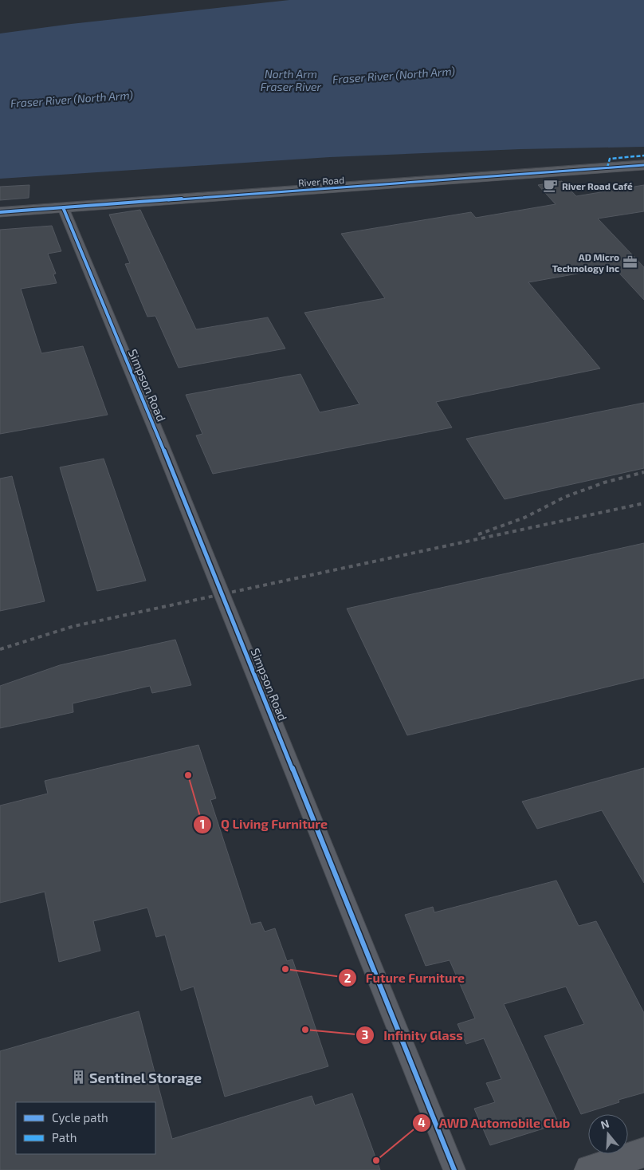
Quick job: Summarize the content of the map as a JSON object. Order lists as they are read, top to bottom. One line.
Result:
{"streets":{"street":["River Road","Simpson Road"]},"crossings":[["River Road","Simpson Road"]],"water":["North Arm Fraser River","Fraser River (North Arm)"],"places":{"cafe":["River Road Café"],"office":["AD Micro Technology Inc"],"other":["Q Living Furniture","Future Furniture","Infinity Glass","AWD Automobile Club"],"building":["Sentinel Storage"]},"legend":["Cycle path","Path"],"north":"top"}
